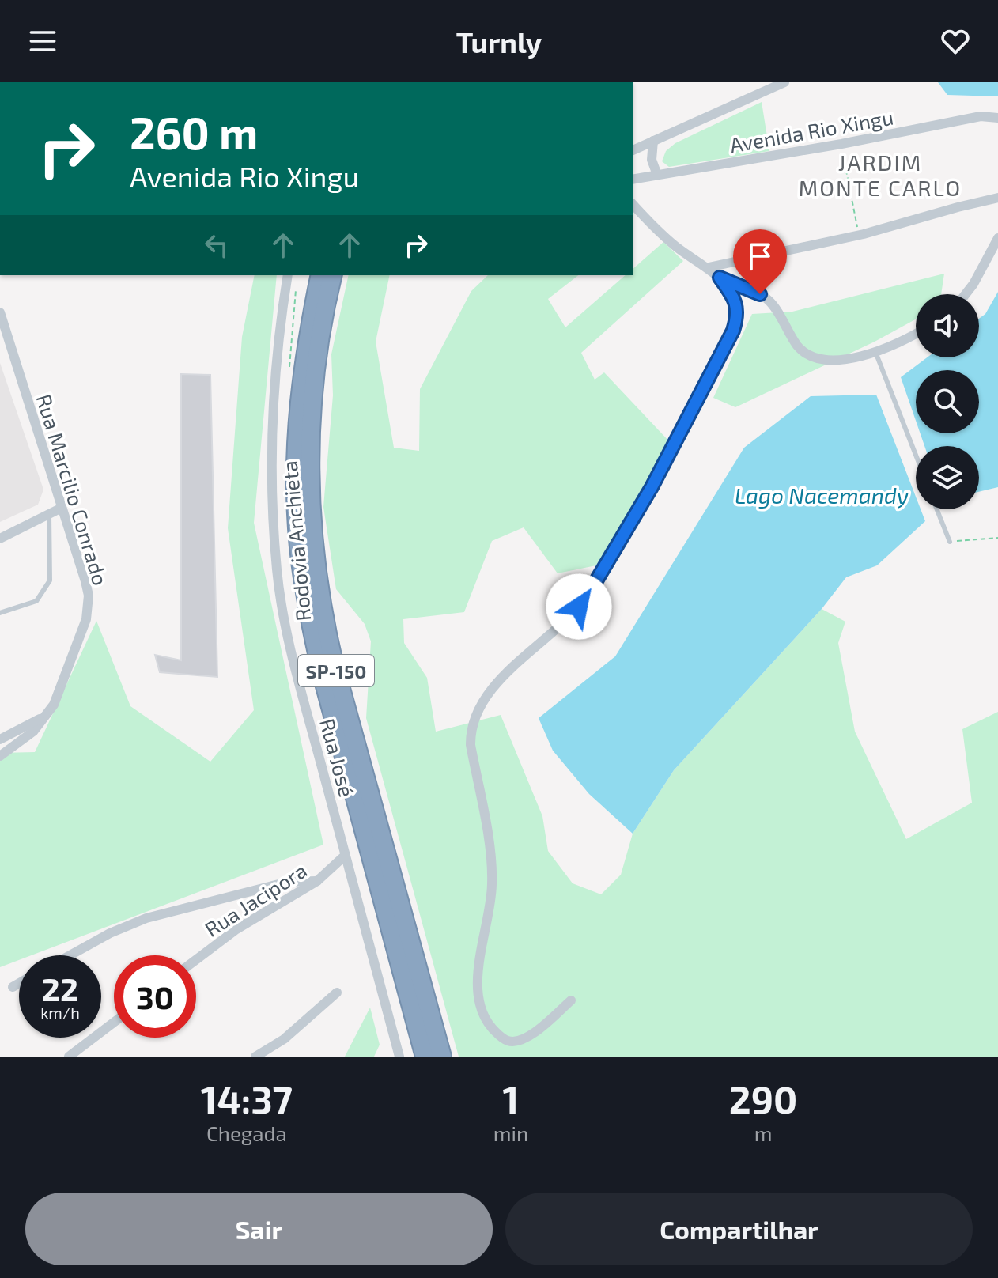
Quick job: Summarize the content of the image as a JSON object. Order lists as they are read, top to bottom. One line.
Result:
{"streets":{"highway":["Rodovia Anchieta","SP-150"],"street":["Avenida Rio Xingu","Rua Marcilio Conrado","Rua José","Rua Jacipora"]},"crossings":[["Rua José","Rua Jacipora"]],"districts":["JARDIM MONTE CARLO"],"water":["Lago Nacemandy"],"page":{"header":"Turnly","turn":["260 m","Avenida Rio Xingu"],"speed":"22 km/h","limit":"30","eta":["14:37","Chegada","1","min","290","m"],"buttons":["Sair","Compartilhar"]}}
